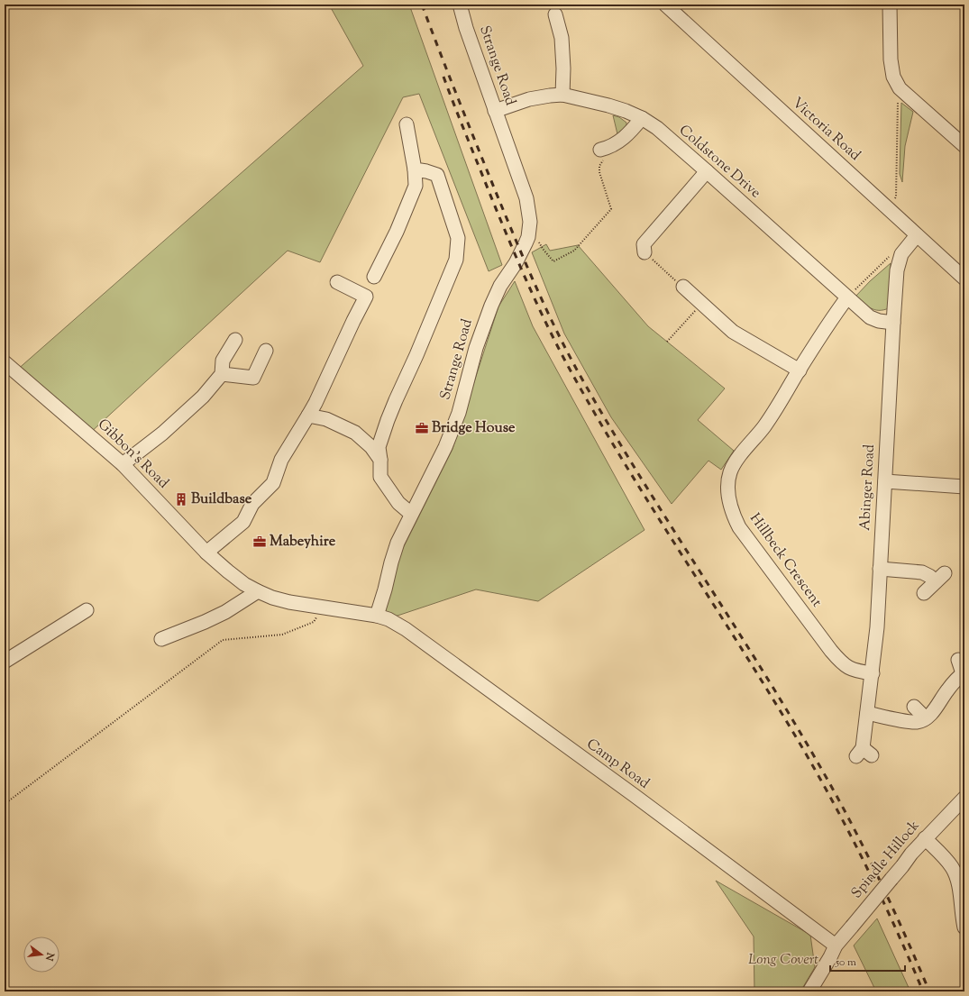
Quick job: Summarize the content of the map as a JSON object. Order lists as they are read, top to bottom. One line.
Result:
{"streets":{"street":["Strange Road","Victoria Road","Coldstone Drive","Gibbon's Road","Abinger Road","Hillbeck Crescent","Camp Road","Spindle Hillock"]},"crossings":[["Strange Road","Coldstone Drive"],["Strange Road","Gibbon's Road"],["Strange Road","Camp Road"],["Victoria Road","Abinger Road"],["Coldstone Drive","Abinger Road"],["Coldstone Drive","Hillbeck Crescent"],["Gibbon's Road","Camp Road"],["Abinger Road","Hillbeck Crescent"],["Camp Road","Spindle Hillock"]],"parks":["Long Covert"],"places":{"office":["Bridge House","Mabeyhire"],"building":["Buildbase"]},"scale_bar":"50 m","north":"right"}
